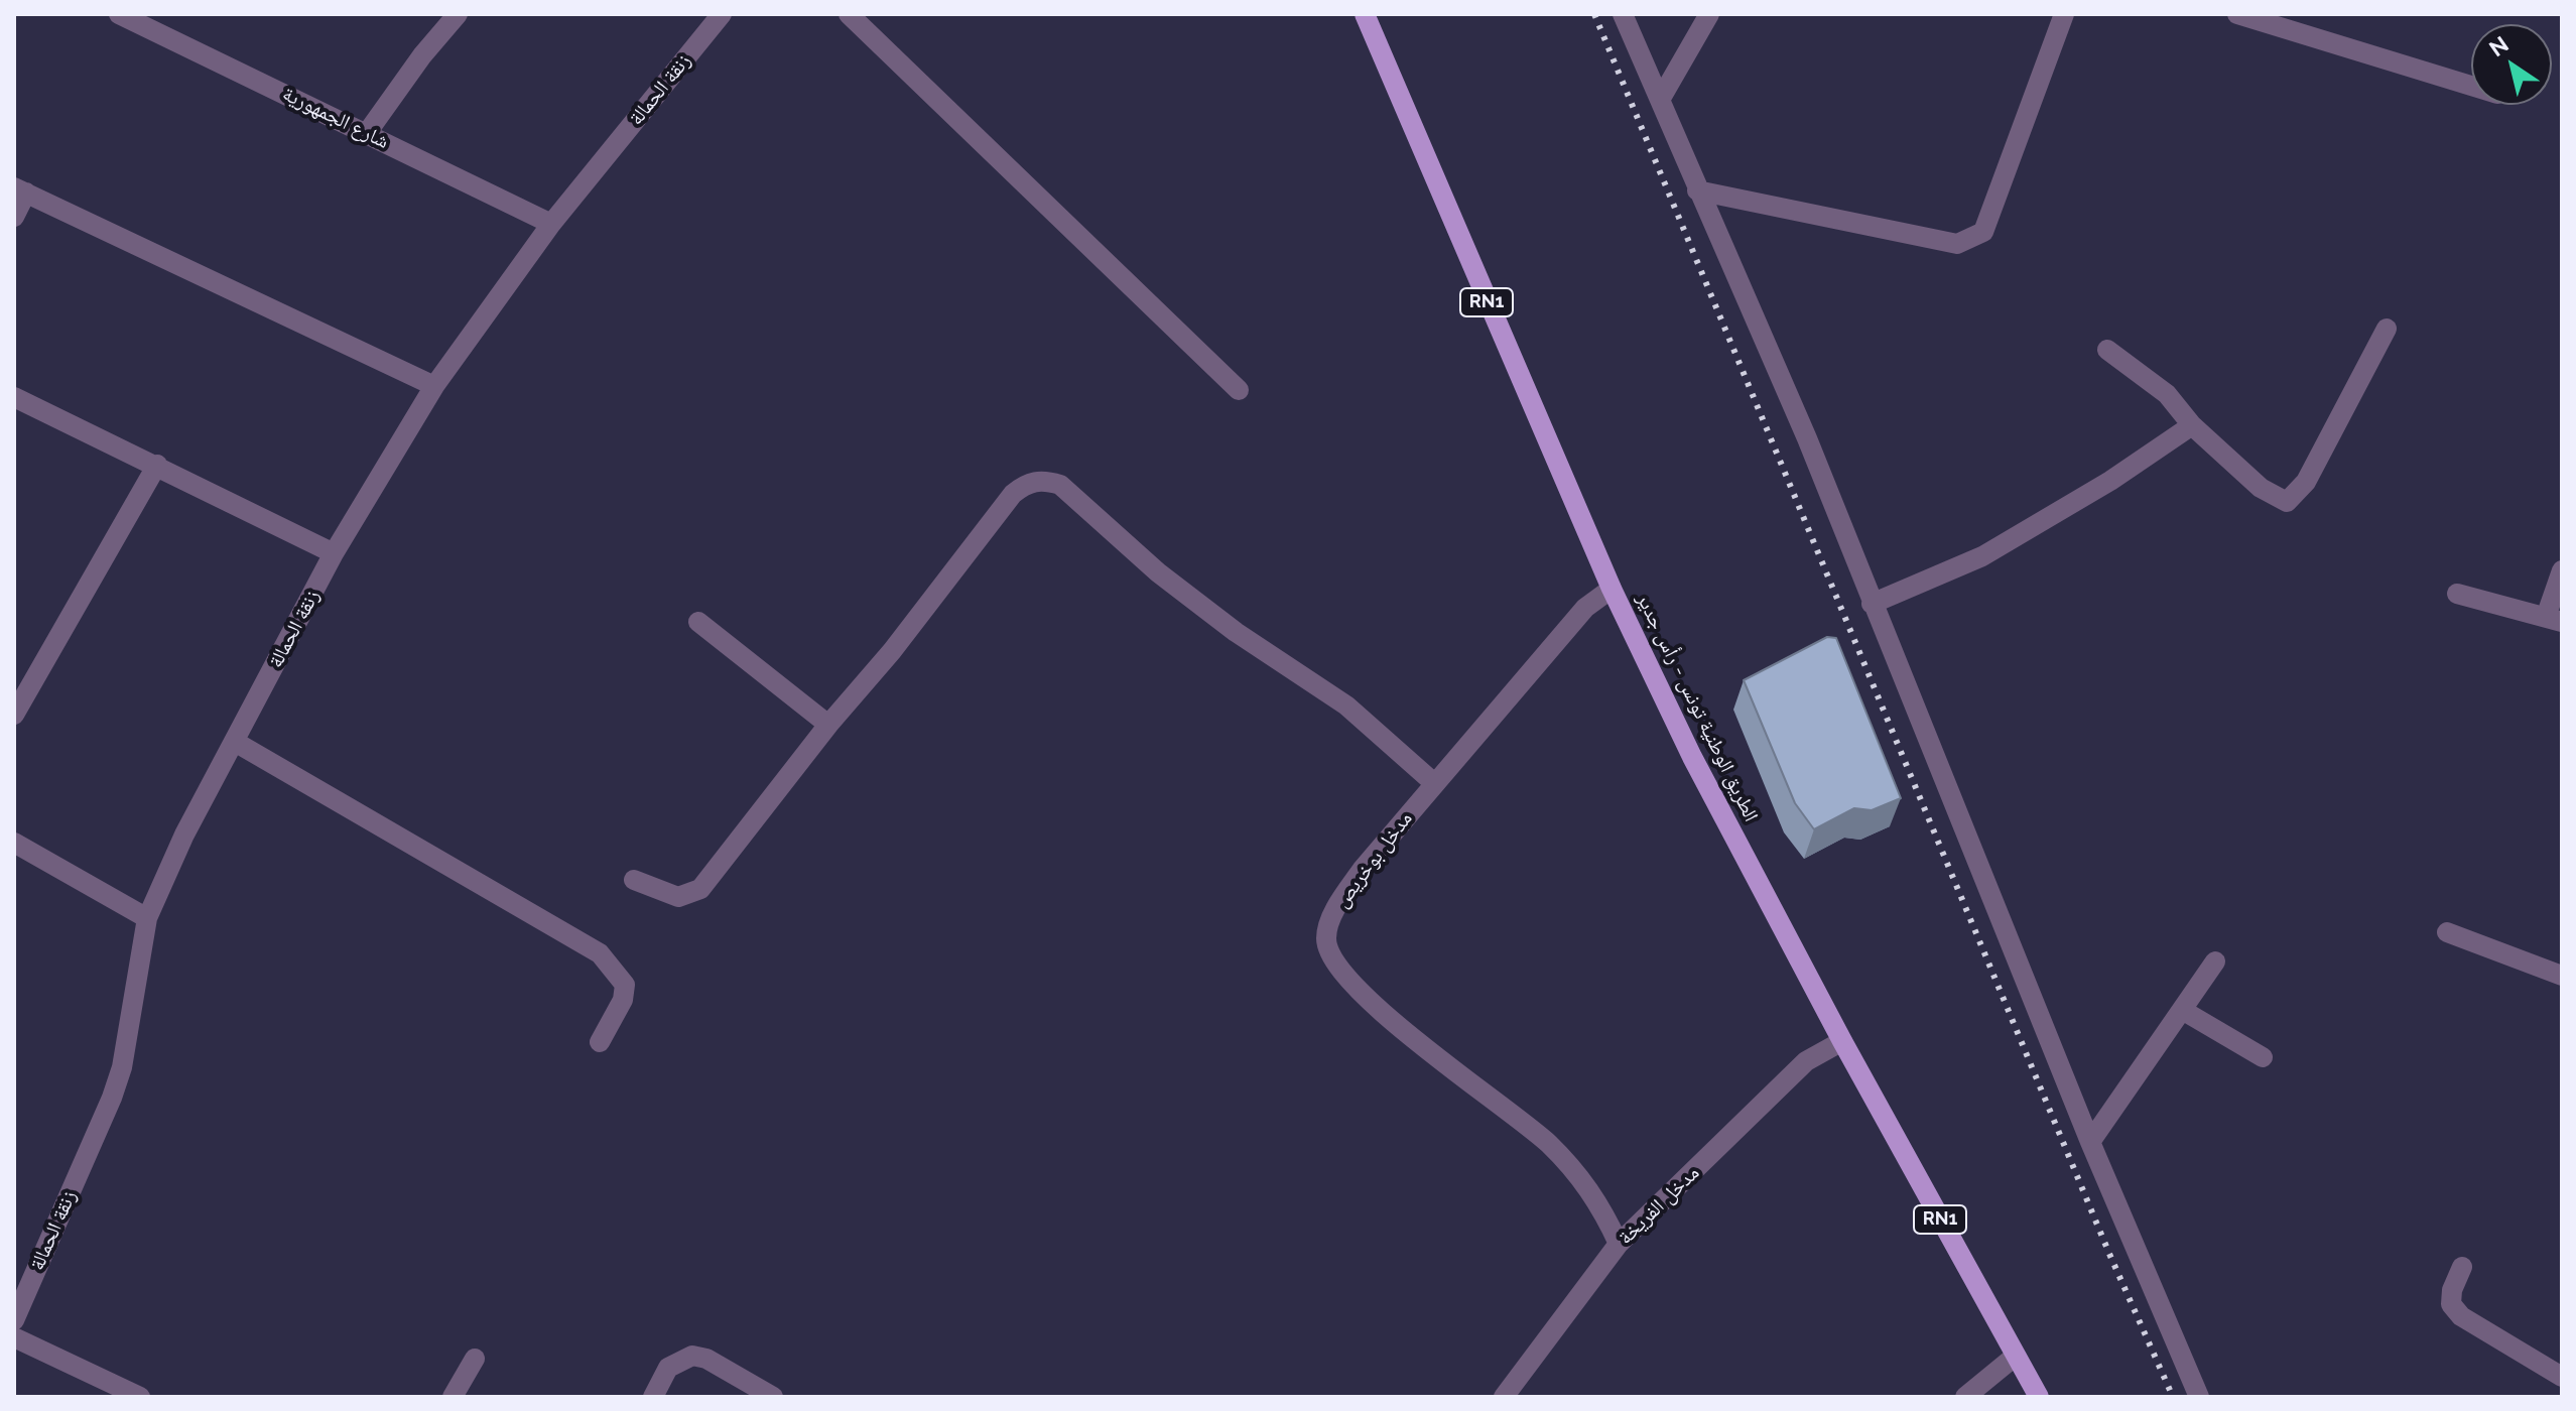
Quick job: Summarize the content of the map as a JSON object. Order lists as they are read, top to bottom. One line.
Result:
{"streets":{"main road":["RN1","الطريق الوطنية تونس - رأس جدير"],"street":["زنقة الحمالة","شارع الجمهورية","مدخل بوخريص","مدخل الفريخة"]},"crossings":[["زنقة الحمالة","شارع الجمهورية"],["الطريق الوطنية تونس - رأس جدير","مدخل بوخريص"],["الطريق الوطنية تونس - رأس جدير","مدخل الفريخة"],["مدخل بوخريص","مدخل الفريخة"]],"north":"top left"}
